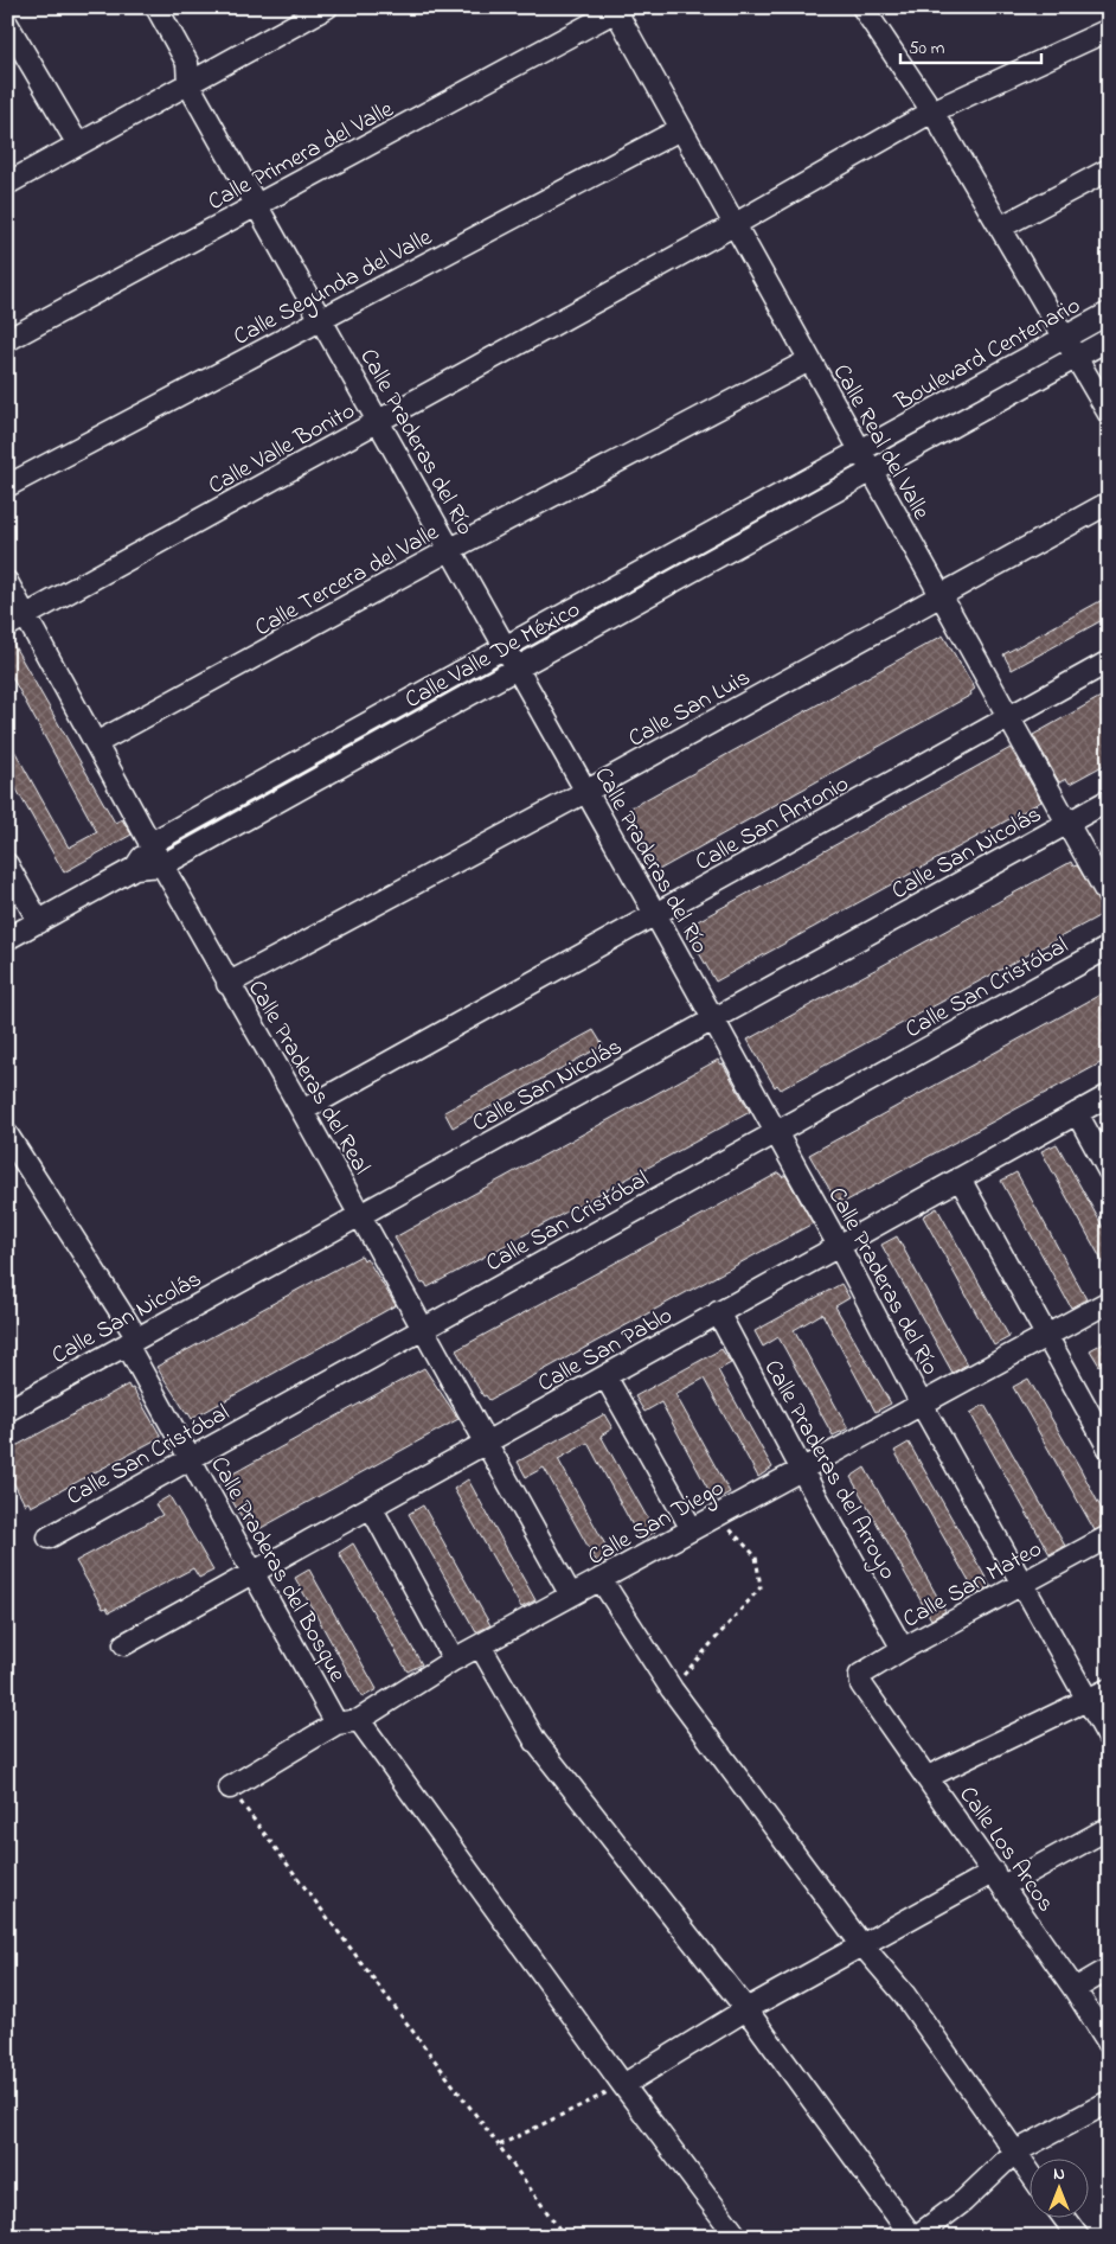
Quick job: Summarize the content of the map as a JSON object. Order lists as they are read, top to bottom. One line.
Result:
{"streets":{"street":["Calle Primera del Valle","Calle Segunda del Valle","Boulevard Centenario","Calle Praderas del Río","Calle Real del Valle","Calle Valle Bonito","Calle Tercera del Valle","Calle Valle De México","Calle San Luis","Calle San Antonio","Calle San Nicolás","Calle San Cristóbal","Calle Praderas del Real","Calle San Pablo","Calle Praderas del Arroyo","Calle San Diego","Calle Praderas del Bosque","Calle San Mateo","Calle Los Arcos"]},"crossings":[["Calle Primera del Valle","Calle Praderas del Río"],["Calle Primera del Valle","Calle Real del Valle"],["Calle Segunda del Valle","Calle Praderas del Río"],["Calle Segunda del Valle","Calle Real del Valle"],["Boulevard Centenario","Calle Real del Valle"],["Boulevard Centenario","Calle Valle De México"],["Calle Praderas del Río","Calle Valle Bonito"],["Calle Praderas del Río","Calle Tercera del Valle"],["Calle Praderas del Río","Calle Valle De México"],["Calle Praderas del Río","Calle San Luis"],["Calle Praderas del Río","Calle San Antonio"],["Calle Praderas del Río","Calle San Nicolás"],["Calle Praderas del Río","Calle San Cristóbal"],["Calle Praderas del Río","Calle San Pablo"],["Calle Praderas del Río","Calle San Diego"],["Calle Praderas del Río","Calle San Mateo"],["Calle Real del Valle","Calle Valle Bonito"],["Calle Real del Valle","Calle Tercera del Valle"],["Calle Real del Valle","Calle Valle De México"],["Calle Real del Valle","Calle San Luis"],["Calle Real del Valle","Calle San Antonio"],["Calle Real del Valle","Calle San Nicolás"],["Calle Valle Bonito","Calle Praderas del Real"],["Calle Tercera del Valle","Calle Praderas del Real"],["Calle Valle De México","Calle Praderas del Real"],["Calle San Luis","Calle Praderas del Real"],["Calle San Antonio","Calle Praderas del Real"],["Calle San Nicolás","Calle Praderas del Real"],["Calle San Nicolás","Calle Praderas del Bosque"],["Calle San Cristóbal","Calle Praderas del Real"],["Calle San Cristóbal","Calle Praderas del Bosque"],["Calle Praderas del Real","Calle San Pablo"],["Calle Praderas del Real","Calle San Diego"],["Calle San Pablo","Calle Praderas del Arroyo"],["Calle San Pablo","Calle Praderas del Bosque"],["Calle Praderas del Arroyo","Calle San Diego"],["Calle Praderas del Arroyo","Calle San Mateo"],["Calle San Diego","Calle Praderas del Bosque"],["Calle San Mateo","Calle Los Arcos"]],"scale_bar":"50 m","north":"top"}
